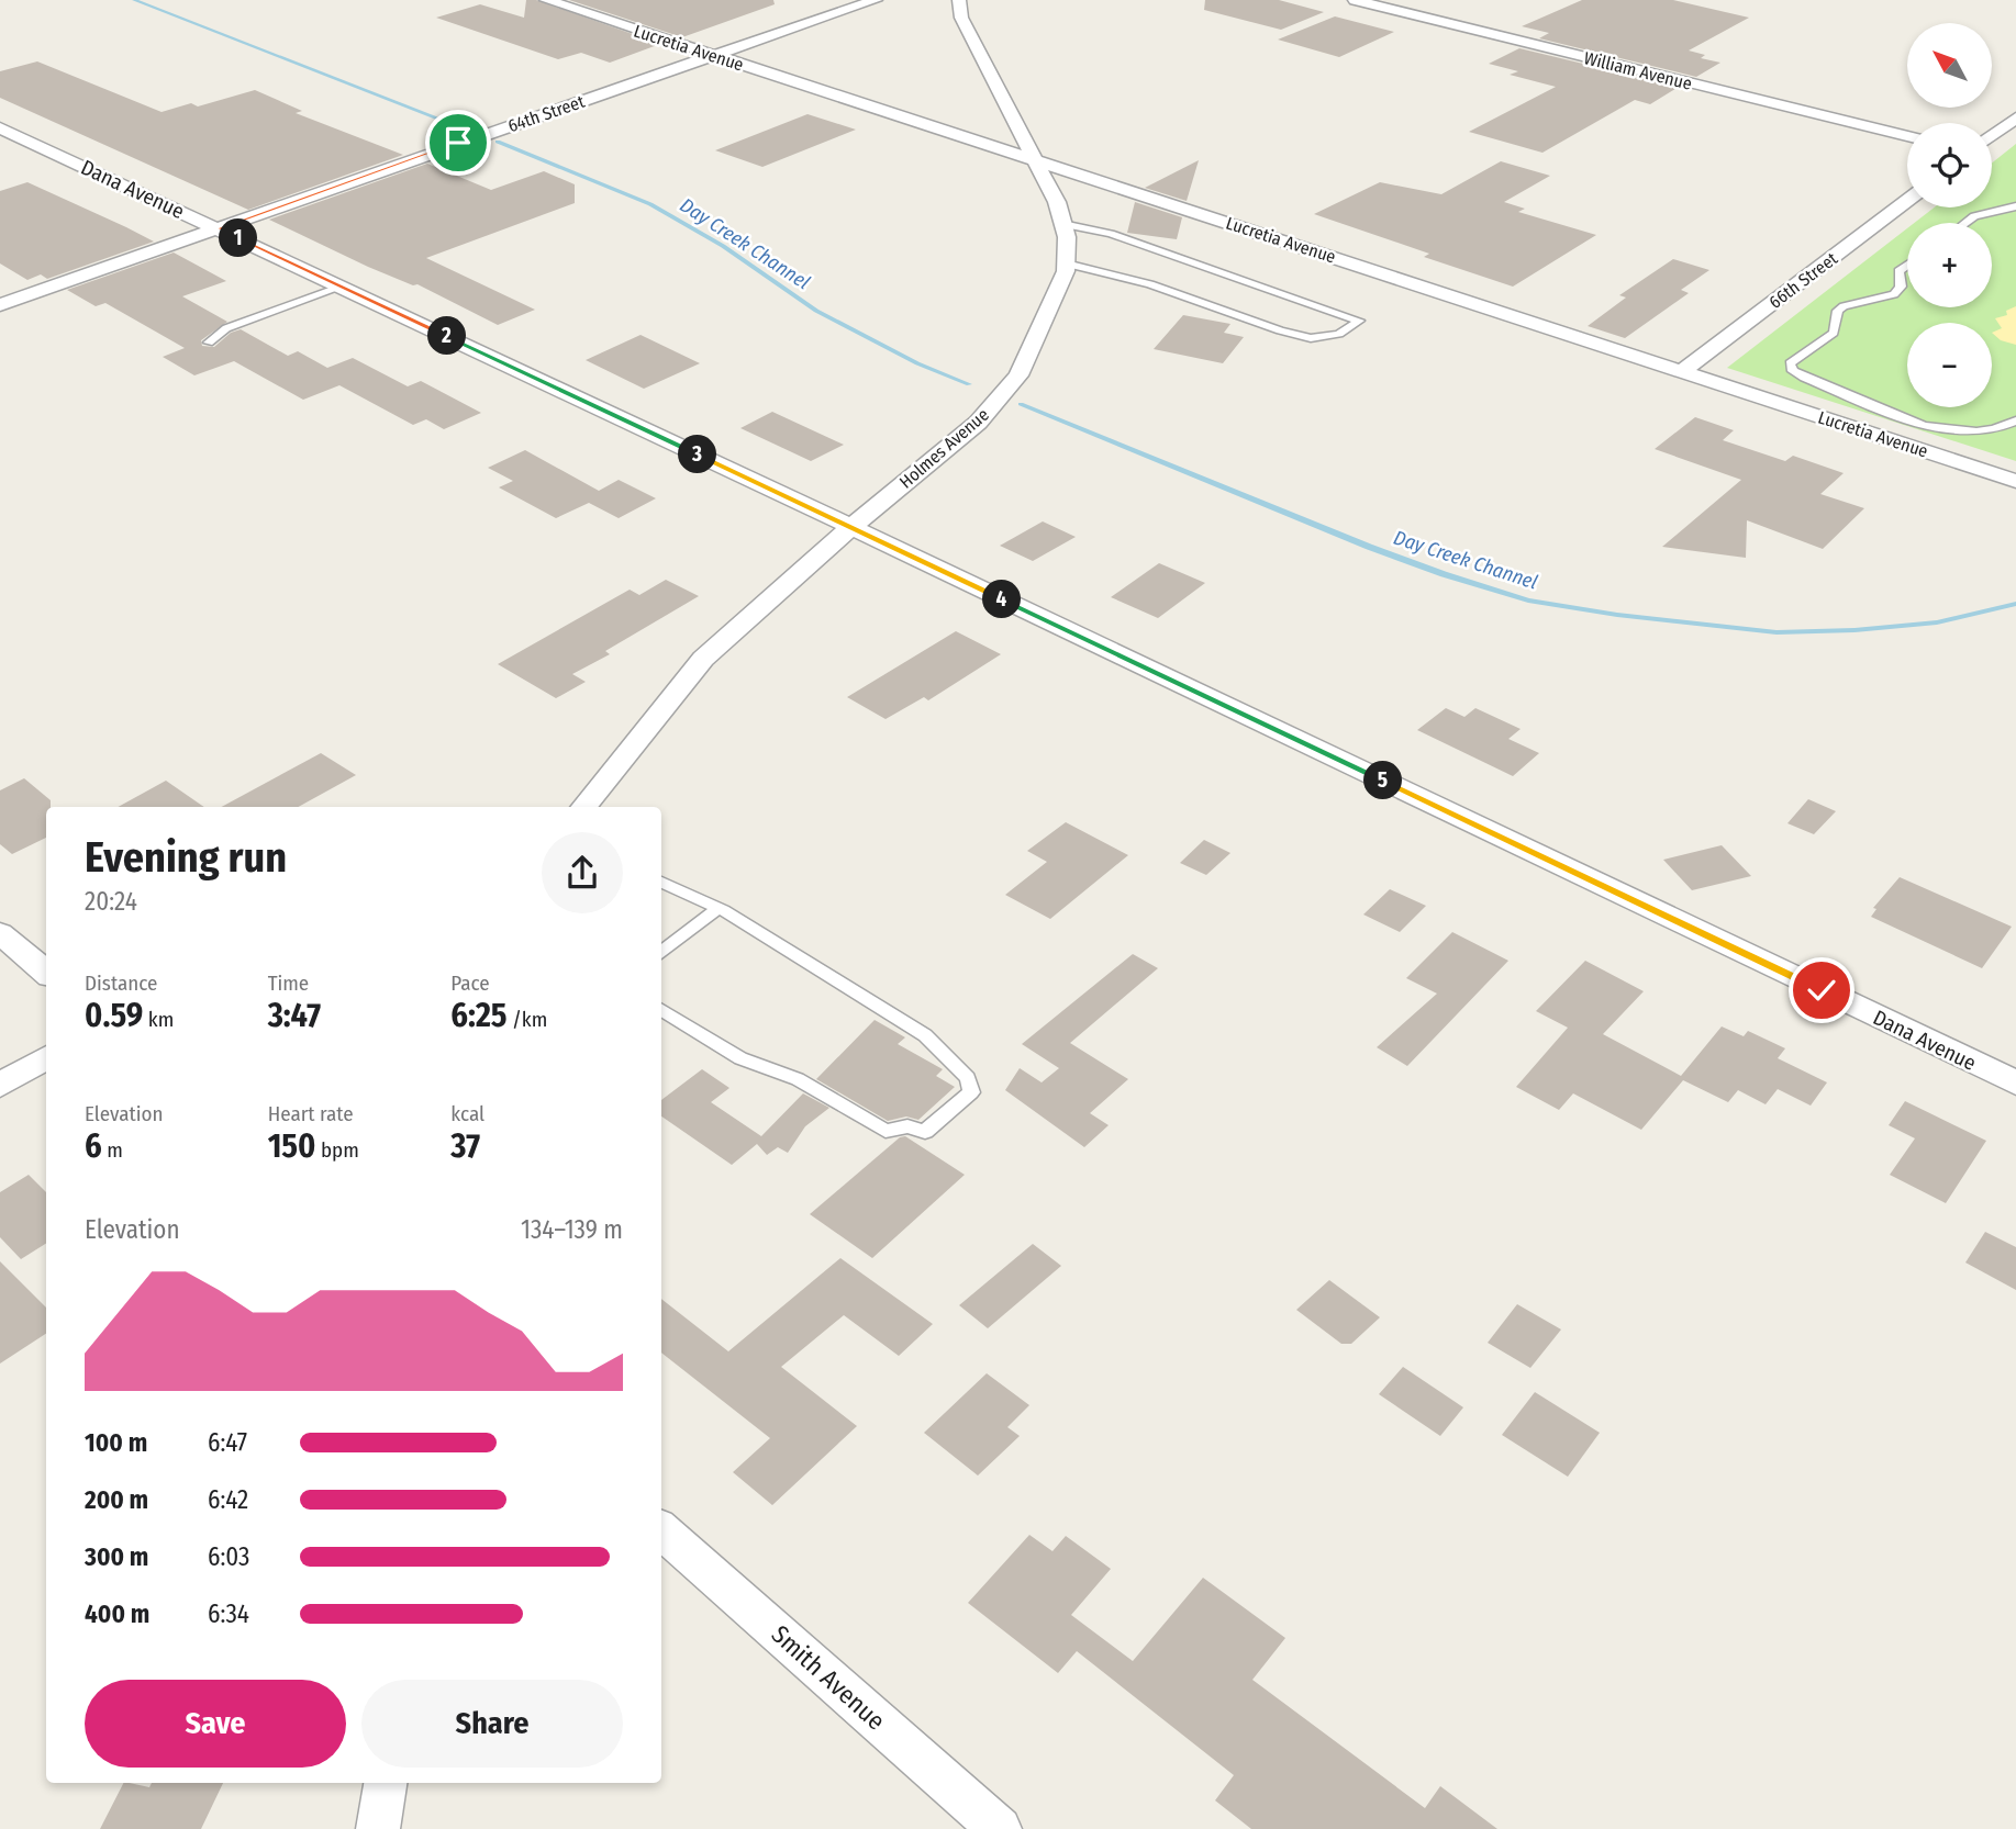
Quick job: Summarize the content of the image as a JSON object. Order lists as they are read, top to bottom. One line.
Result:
{"streets":{"street":["Lucretia Avenue","William Avenue","64th Street","Dana Avenue","66th Street","Holmes Avenue","Smith Avenue"]},"crossings":[["Lucretia Avenue","64th Street"],["Lucretia Avenue","66th Street"],["Lucretia Avenue","Holmes Avenue"],["64th Street","Dana Avenue"],["Dana Avenue","Holmes Avenue"]],"water":["Day Creek Channel"],"north":"top left","page":{"map_buttons":["+","−"],"pins":["1","2","3","4","5"],"heading":["Evening run","20:24"],"stats":[["Distance","0.59 km"],["Time","3:47"],["Pace","6:25 /km"],["Elevation","6 m"],["Heart rate","150 bpm"],["kcal","37"]],"chart":["Elevation","134–139 m"],"list":[{"name":"100 m","note":"6:47"},{"name":"200 m","note":"6:42"},{"name":"300 m","note":"6:03"},{"name":"400 m","note":"6:34"}],"buttons":["Save","Share"]}}
